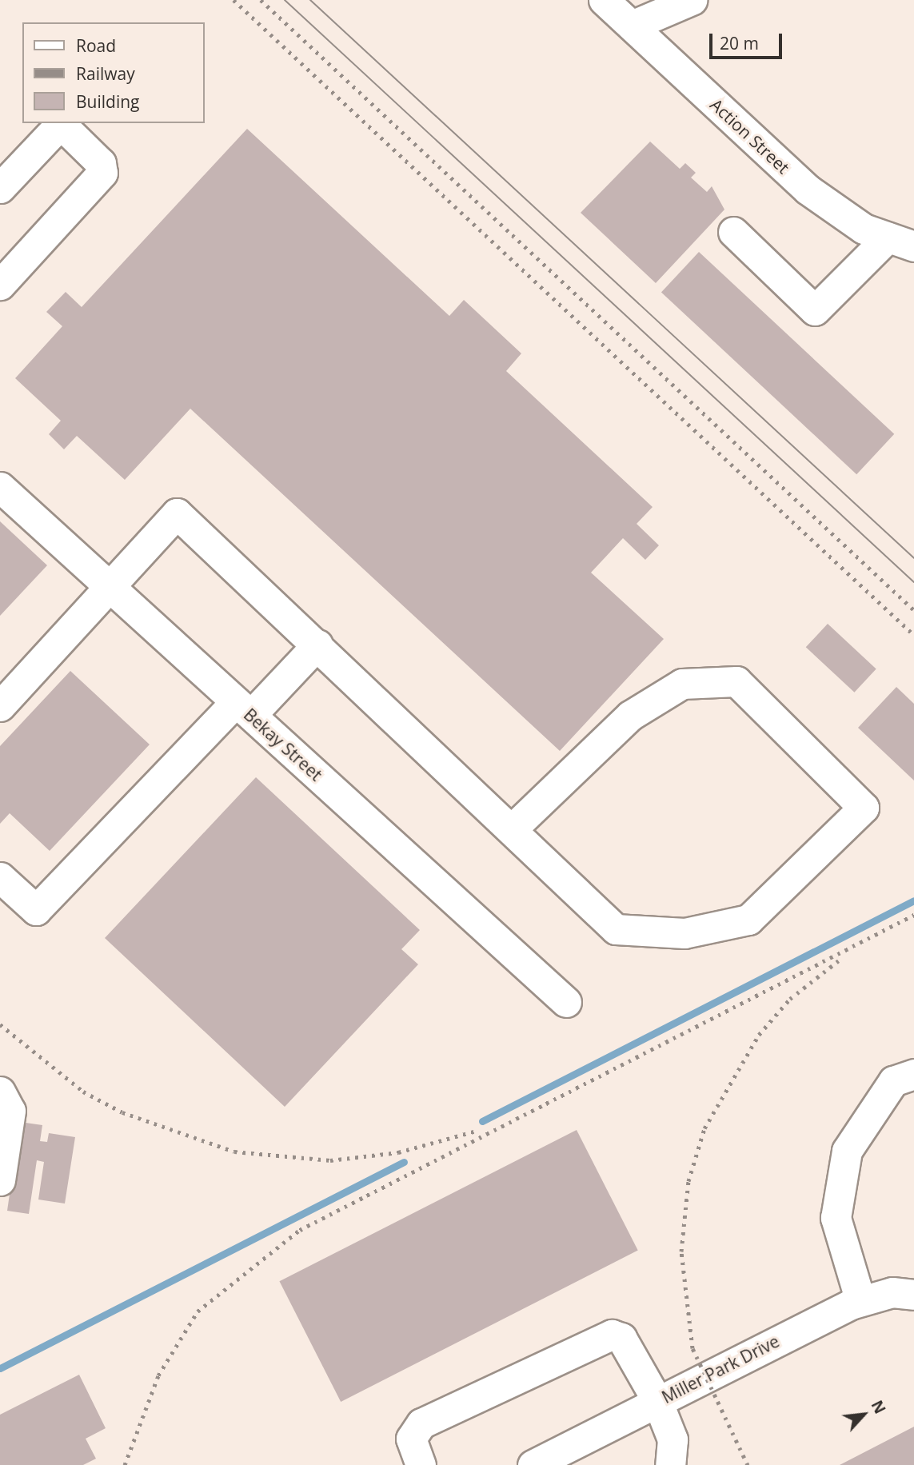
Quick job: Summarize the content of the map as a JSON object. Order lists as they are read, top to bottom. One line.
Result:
{"streets":{"street":["Action Street","Bekay Street","Miller Park Drive"]},"legend":["Road","Railway","Building"],"scale_bar":"20 m","north":"top right"}
